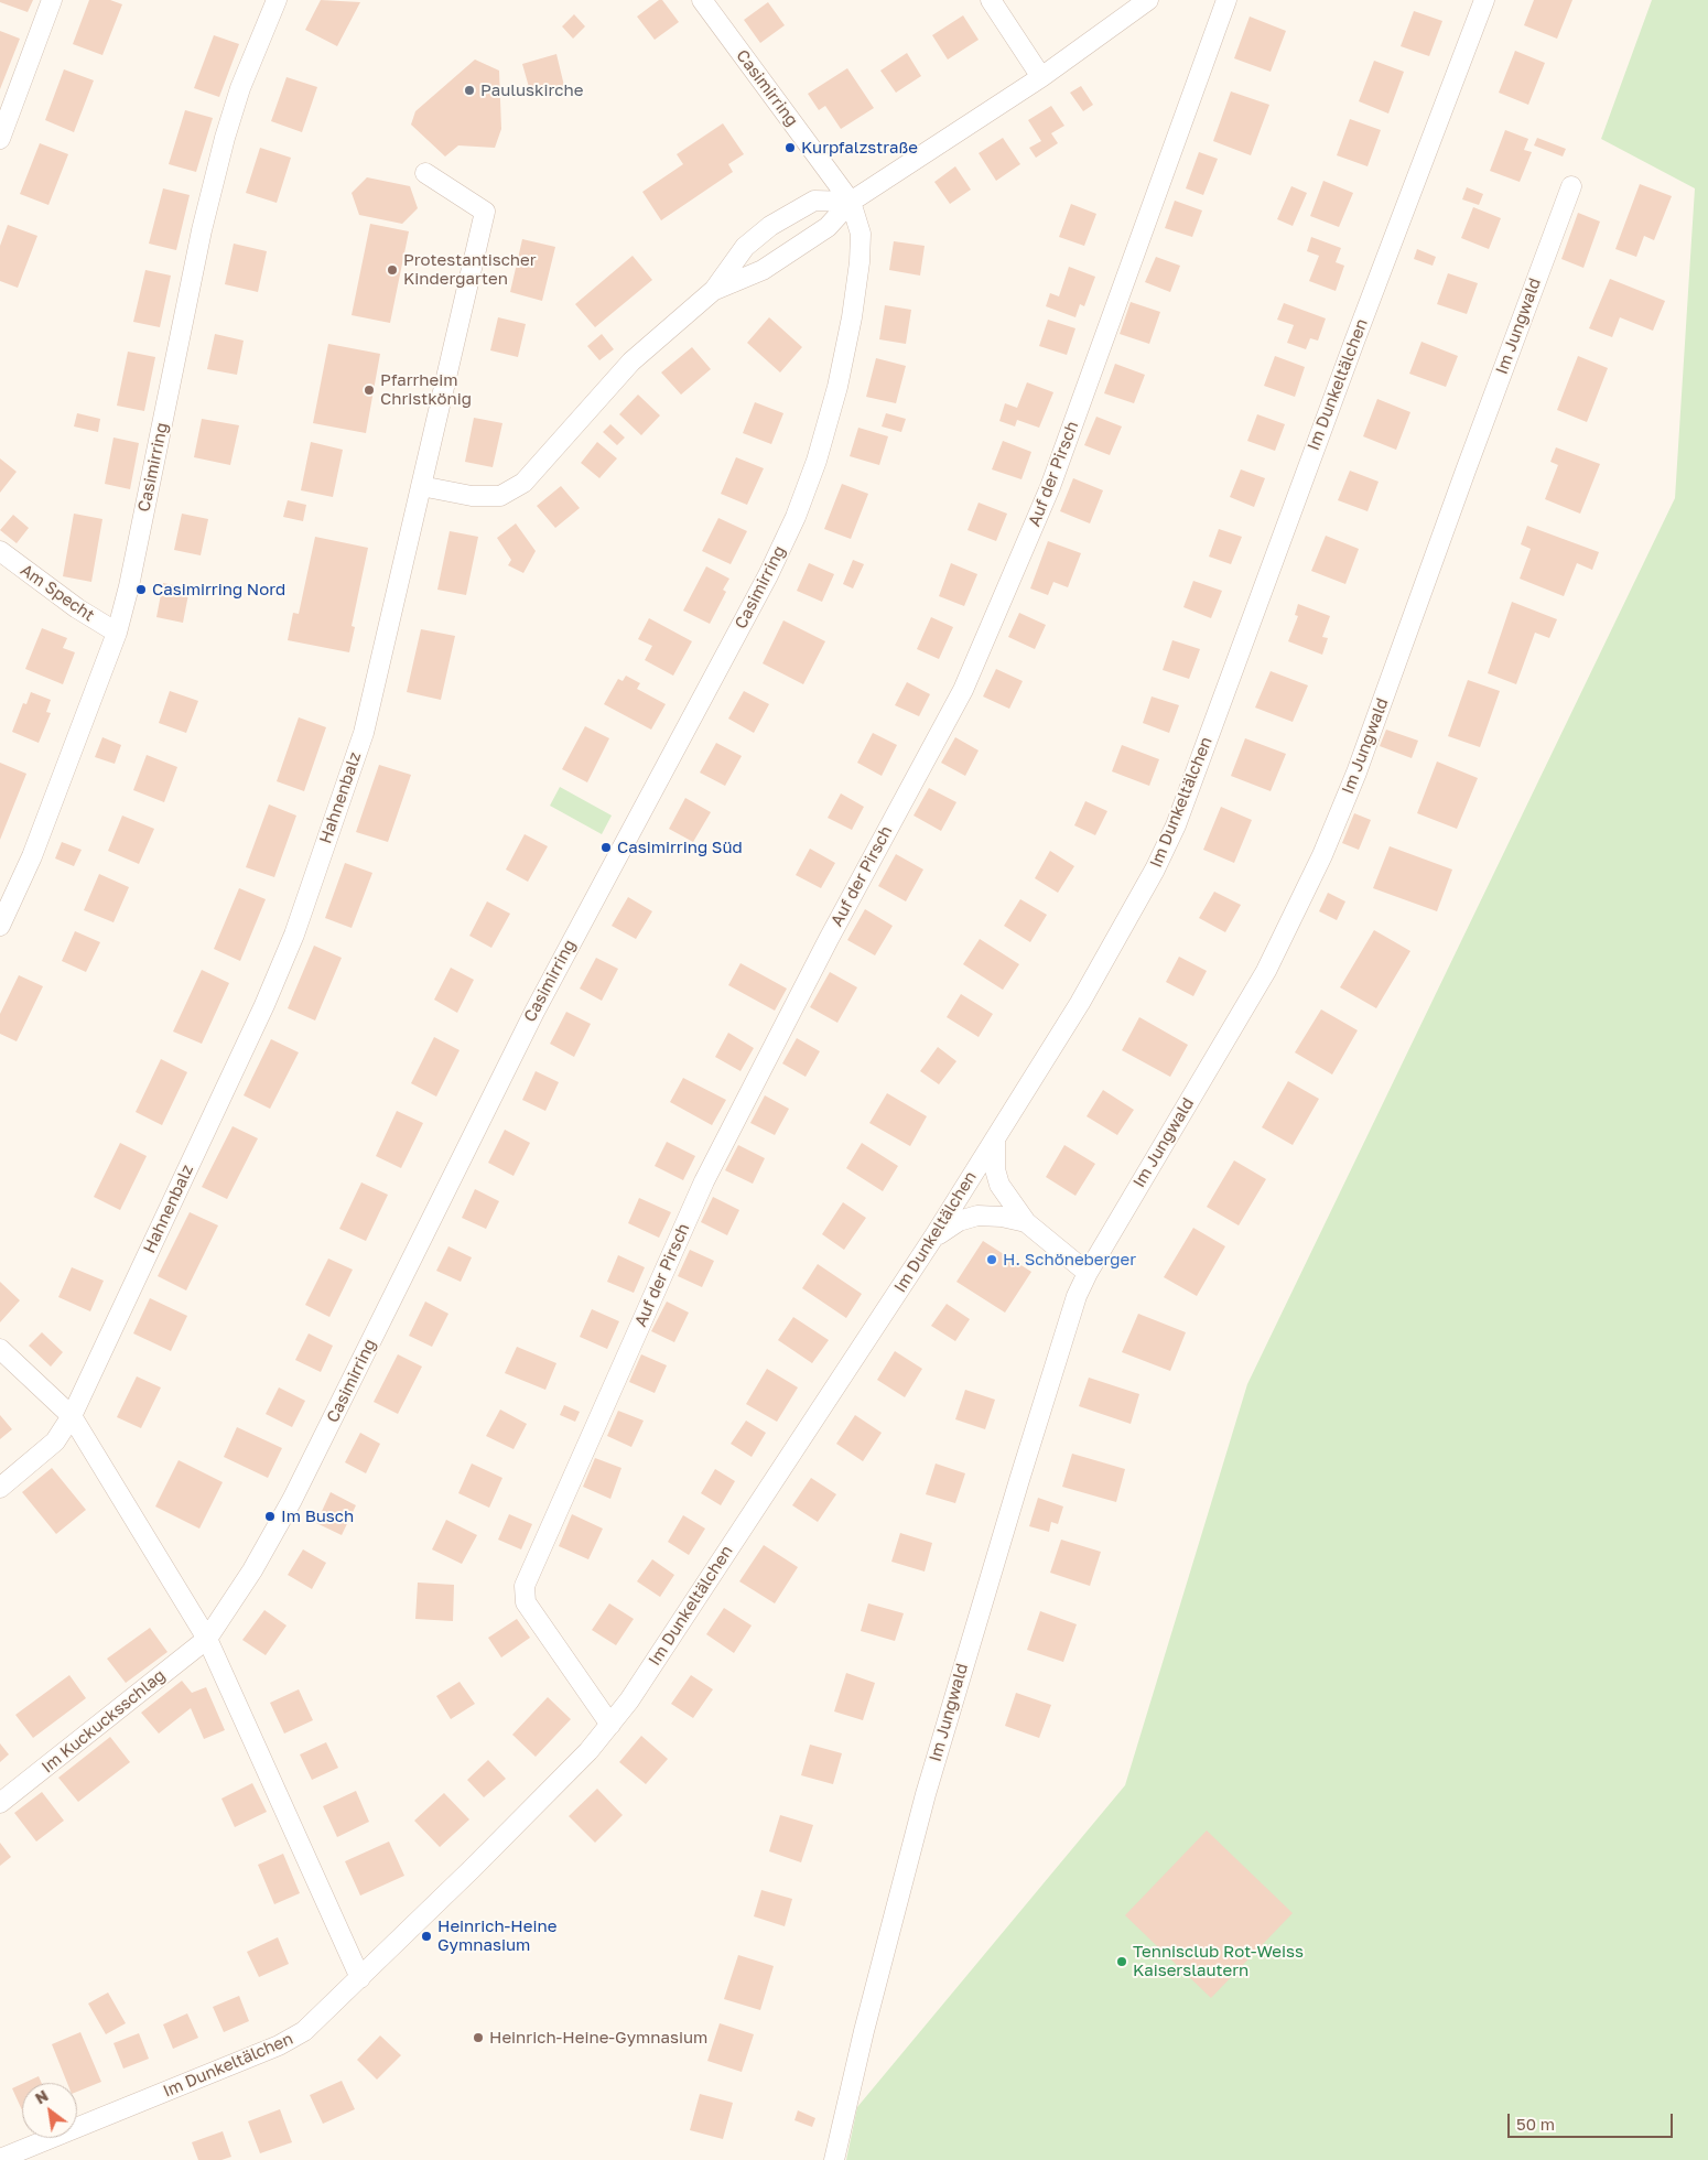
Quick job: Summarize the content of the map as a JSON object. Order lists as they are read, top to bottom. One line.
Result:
{"streets":{"street":["Casimirring","Im Jungwald","Im Dunkeltälchen","Auf der Pirsch","Am Specht","Hahnenbalz","Im Kuckucksschlag"]},"crossings":[["Casimirring","Am Specht"],["Casimirring","Im Kuckucksschlag"],["Im Dunkeltälchen","Auf der Pirsch"]],"places":["Pauluskirche","Kurpfalzstraße","Protestantischer Kindergarten","Pfarrheim Christkönig","Casimirring Nord","Casimirring Süd","H. Schöneberger","Im Busch","Heinrich-Heine Gymnasium","Tennisclub Rot-Weiss Kaiserslautern","Heinrich-Heine-Gymnasium"],"scale_bar":"50 m","north":"top left"}
